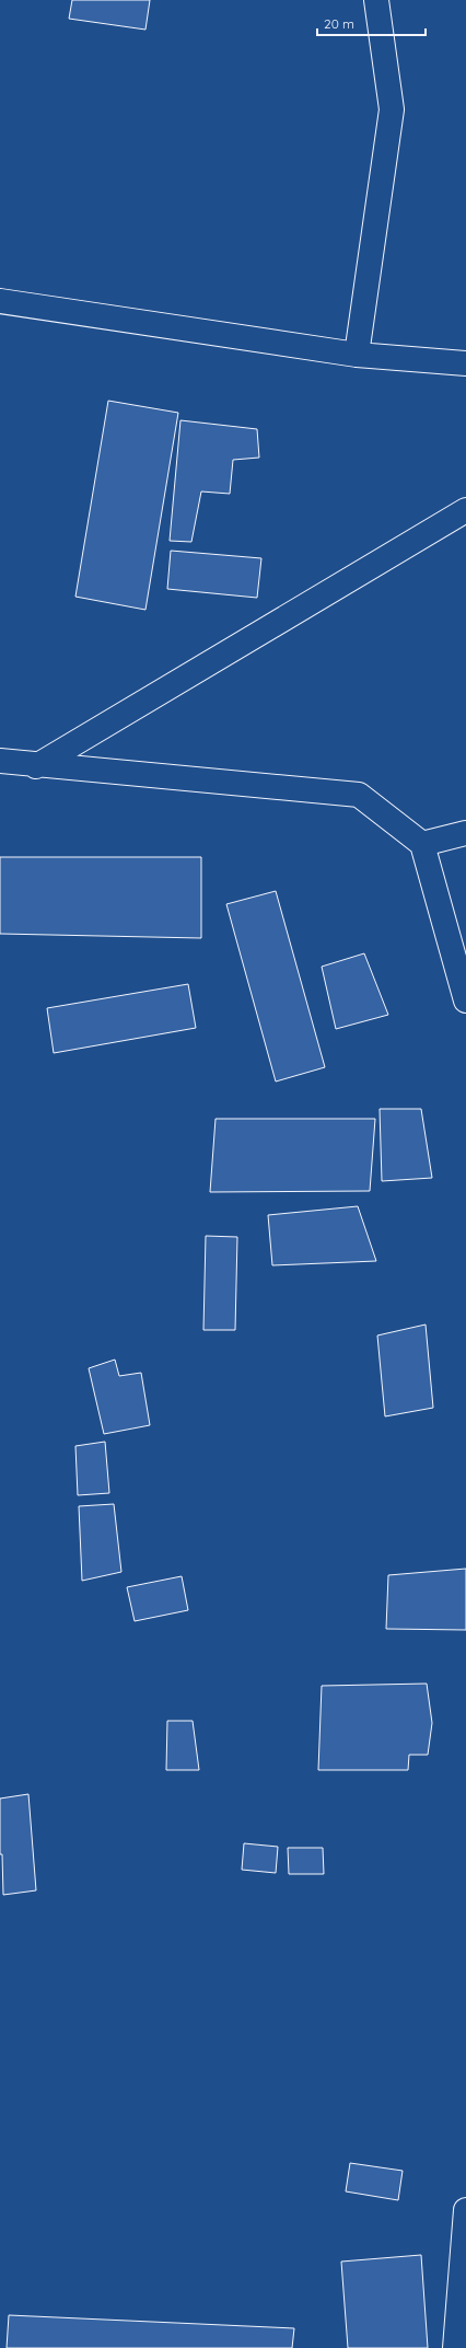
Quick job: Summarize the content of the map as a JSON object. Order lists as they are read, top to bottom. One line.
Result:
{"scale_bar":"20 m"}
